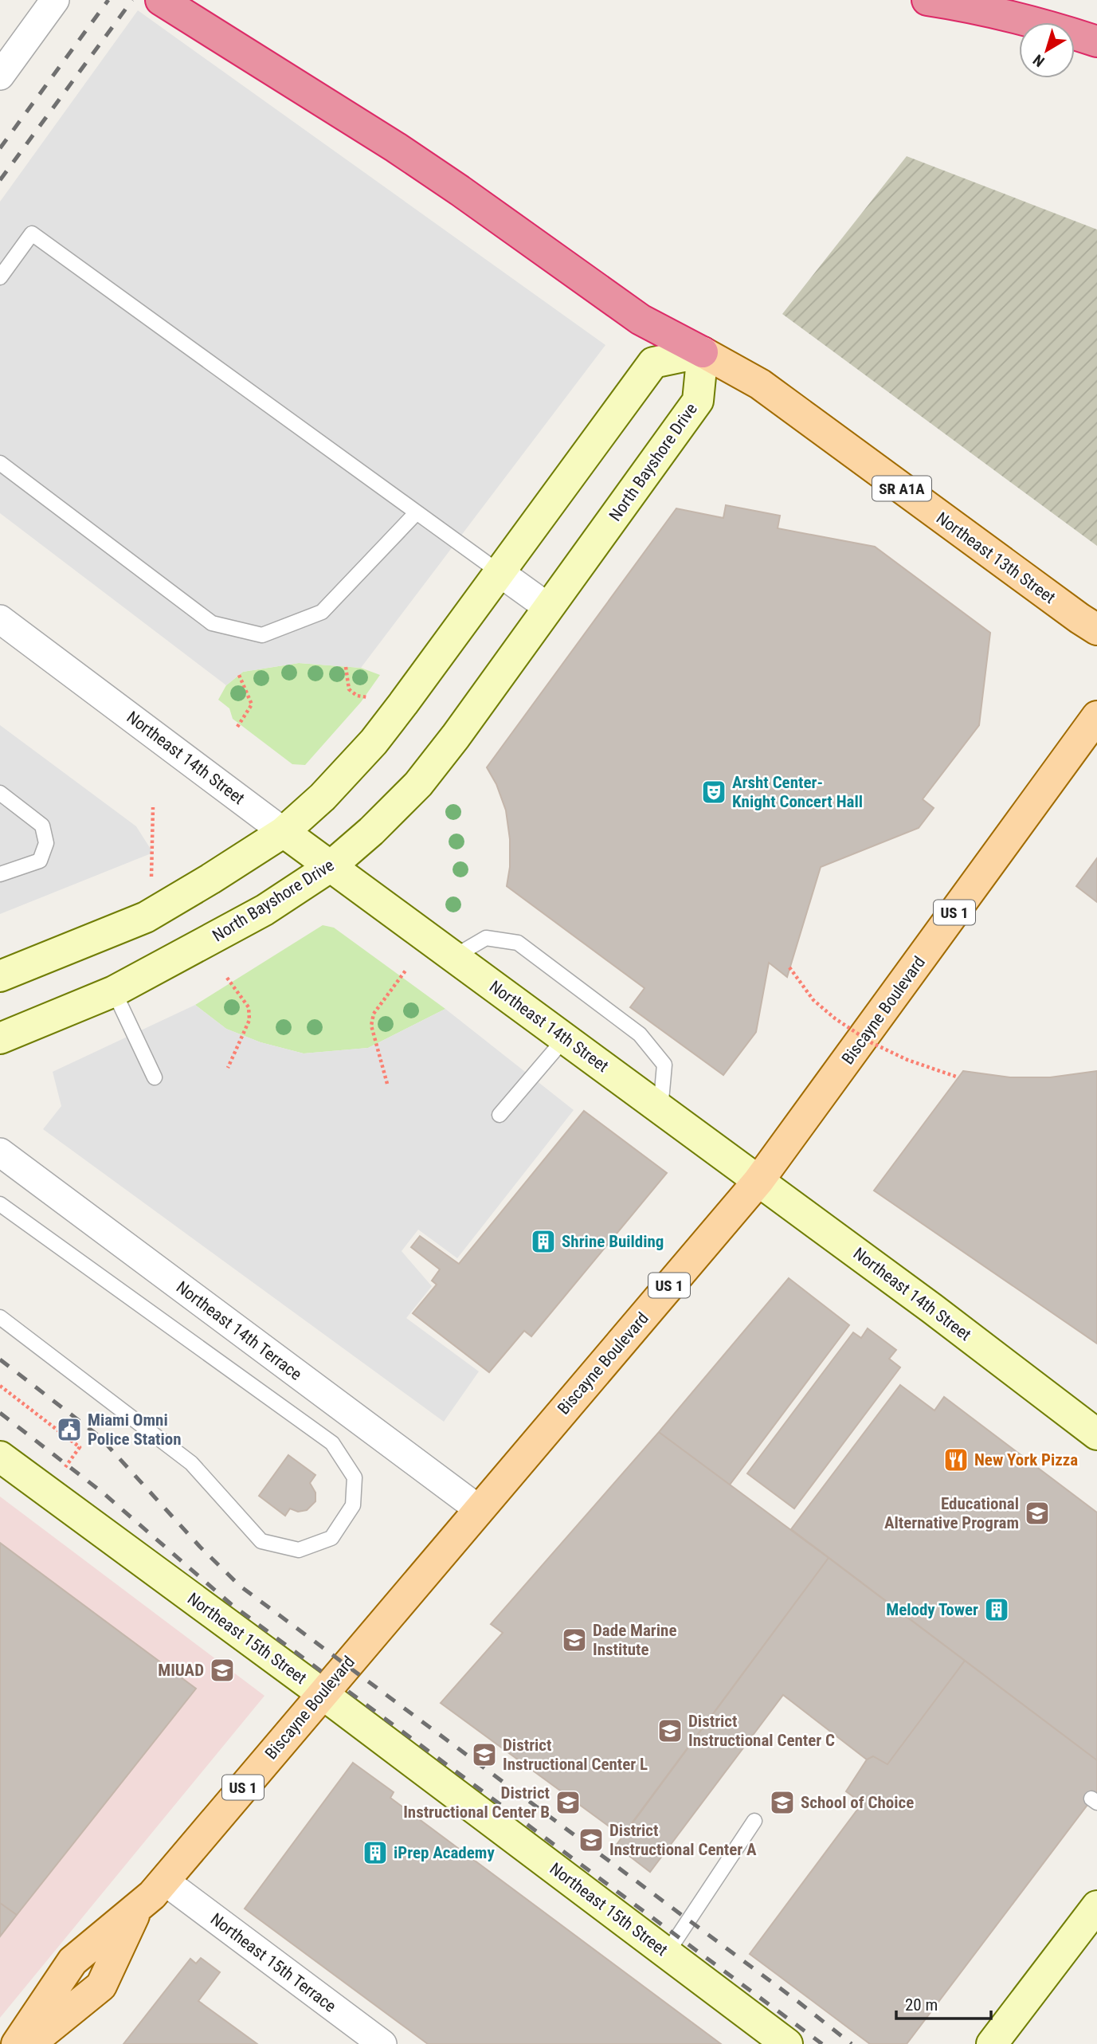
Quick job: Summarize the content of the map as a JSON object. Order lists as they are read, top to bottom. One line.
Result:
{"streets":{"main road":["SR A1A","Northeast 13th Street","US 1","Biscayne Boulevard"],"street":["North Bayshore Drive","Northeast 14th Street","Northeast 14th Terrace","Northeast 15th Street","Northeast 15th Terrace"]},"crossings":[["North Bayshore Drive","Northeast 13th Street"],["North Bayshore Drive","Northeast 14th Street"],["Northeast 14th Street","Biscayne Boulevard"],["Biscayne Boulevard","Northeast 14th Terrace"],["Biscayne Boulevard","Northeast 15th Street"],["Biscayne Boulevard","Northeast 15th Terrace"]],"places":{"theatre":["Arsht Center- Knight Concert Hall"],"building":["Shrine Building","Melody Tower","iPrep Academy"],"public building":["Miami Omni Police Station"],"restaurant":["New York Pizza"],"school or university":["Educational Alternative Program","Dade Marine Institute","MIUAD","District Instructional Center C","District Instructional Center L","District Instructional Center B","School of Choice","District Instructional Center A"]},"scale_bar":"20 m","north":"bottom left"}
